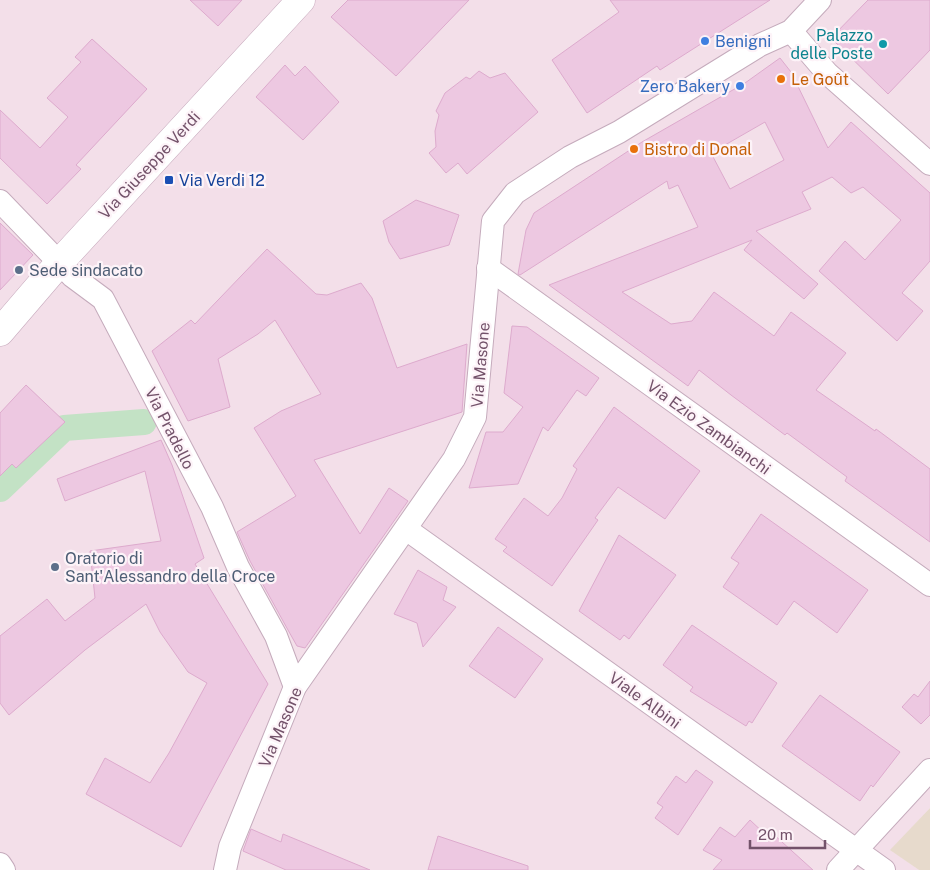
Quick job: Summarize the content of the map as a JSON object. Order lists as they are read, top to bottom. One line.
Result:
{"streets":{"street":["Via Giuseppe Verdi","Via Masone","Via Ezio Zambianchi","Via Pradello","Viale Albini"]},"crossings":[["Via Giuseppe Verdi","Via Pradello"],["Via Masone","Via Ezio Zambianchi"],["Via Masone","Via Pradello"],["Via Masone","Viale Albini"]],"places":{"other":["Benigni","Palazzo delle Poste","Le Goût","Zero Bakery","Bistro di Donal","Sede sindacato","Oratorio di Sant'Alessandro della Croce"],"transit":["Via Verdi 12"]},"scale_bar":"20 m"}
